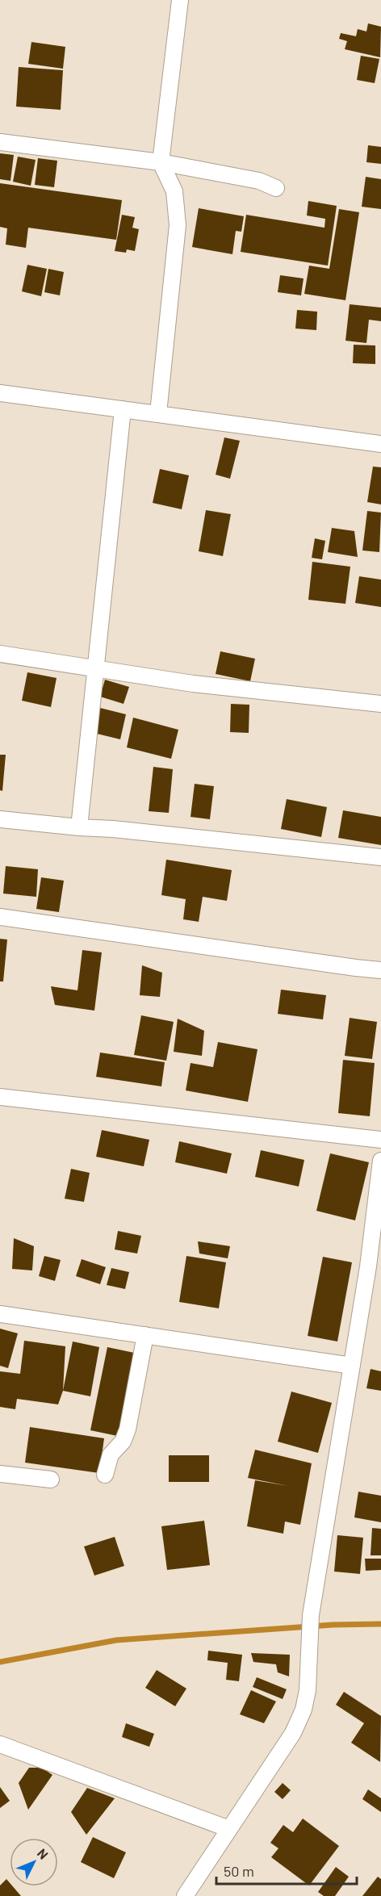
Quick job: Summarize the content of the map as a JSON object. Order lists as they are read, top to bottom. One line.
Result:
{"scale_bar":"50 m","north":"top right"}
